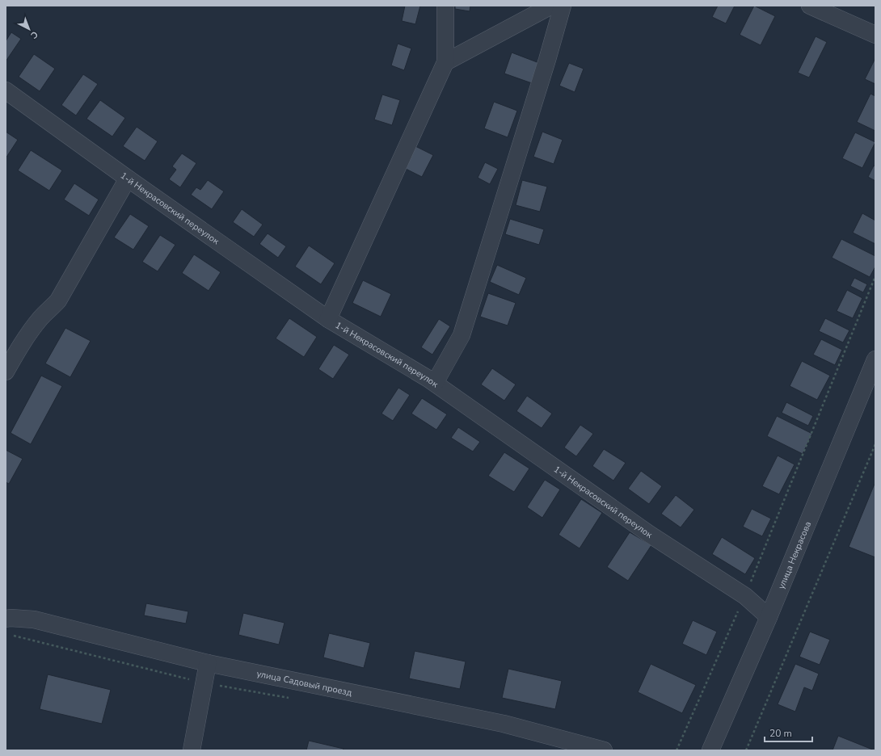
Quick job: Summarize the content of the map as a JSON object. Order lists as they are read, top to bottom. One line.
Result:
{"streets":{"street":["1-й Некрасовский переулок","улица Некрасова","улица Садовый проезд"]},"crossings":[["1-й Некрасовский переулок","улица Некрасова"]],"scale_bar":"20 m","north":"bottom right"}
